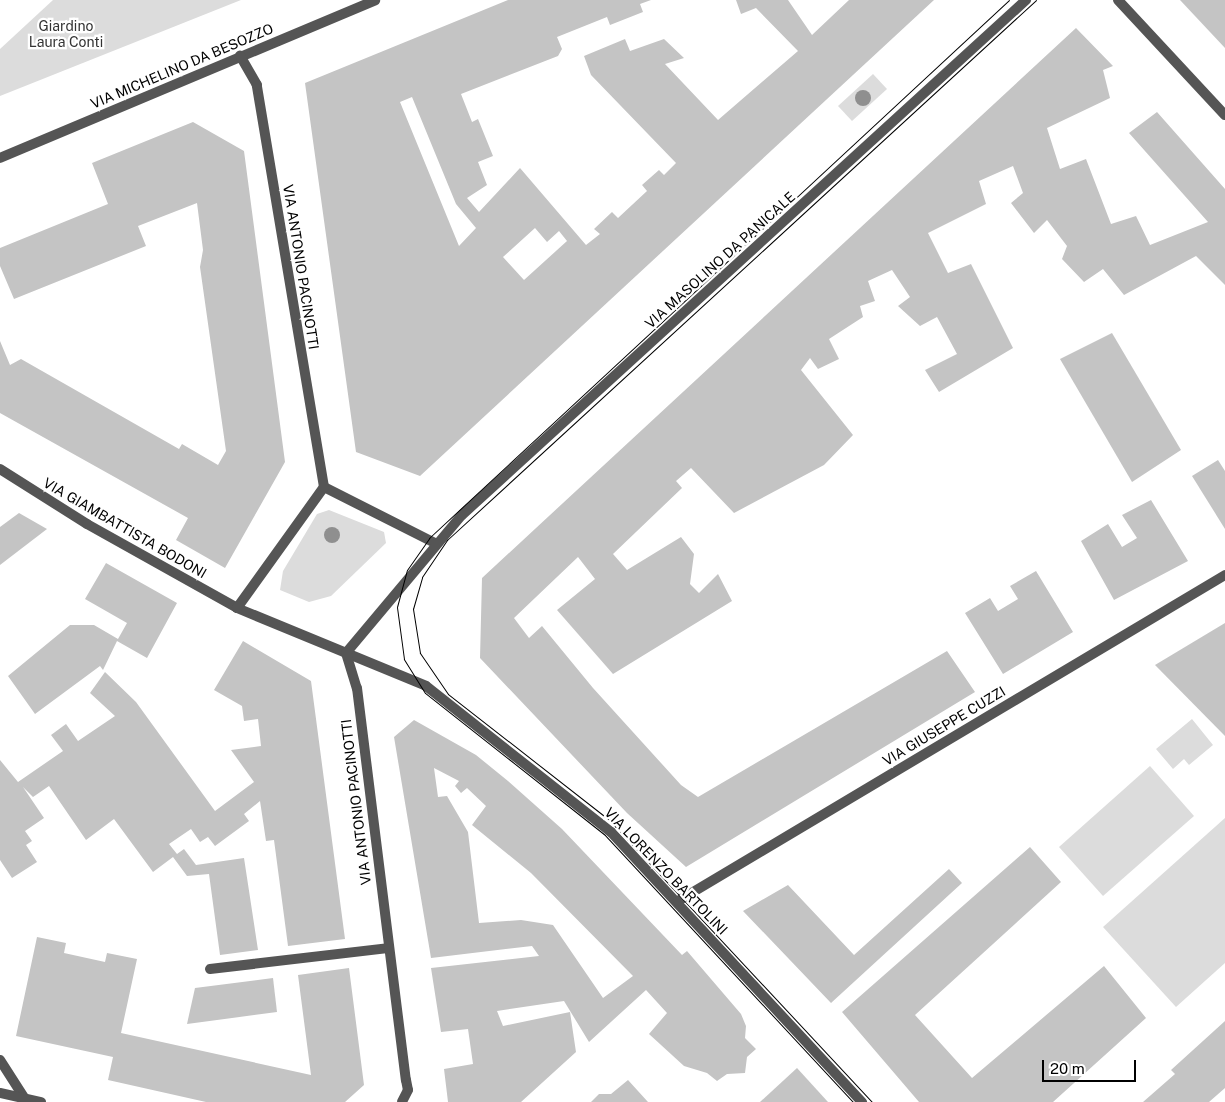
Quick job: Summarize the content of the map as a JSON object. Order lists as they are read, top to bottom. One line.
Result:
{"streets":{"street":["VIA MICHELINO DA BESOZZO","VIA MASOLINO DA PANICALE","VIA ANTONIO PACINOTTI","VIA GIAMBATTISTA BODONI","VIA GIUSEPPE CUZZI","VIA LORENZO BARTOLINI"]},"crossings":[["VIA MICHELINO DA BESOZZO","VIA ANTONIO PACINOTTI"],["VIA MASOLINO DA PANICALE","VIA ANTONIO PACINOTTI"],["VIA MASOLINO DA PANICALE","VIA GIAMBATTISTA BODONI"],["VIA MASOLINO DA PANICALE","VIA LORENZO BARTOLINI"],["VIA ANTONIO PACINOTTI","VIA GIAMBATTISTA BODONI"],["VIA ANTONIO PACINOTTI","VIA LORENZO BARTOLINI"],["VIA GIAMBATTISTA BODONI","VIA LORENZO BARTOLINI"],["VIA GIUSEPPE CUZZI","VIA LORENZO BARTOLINI"]],"parks":["Giardino Laura Conti"],"scale_bar":"20 m"}
